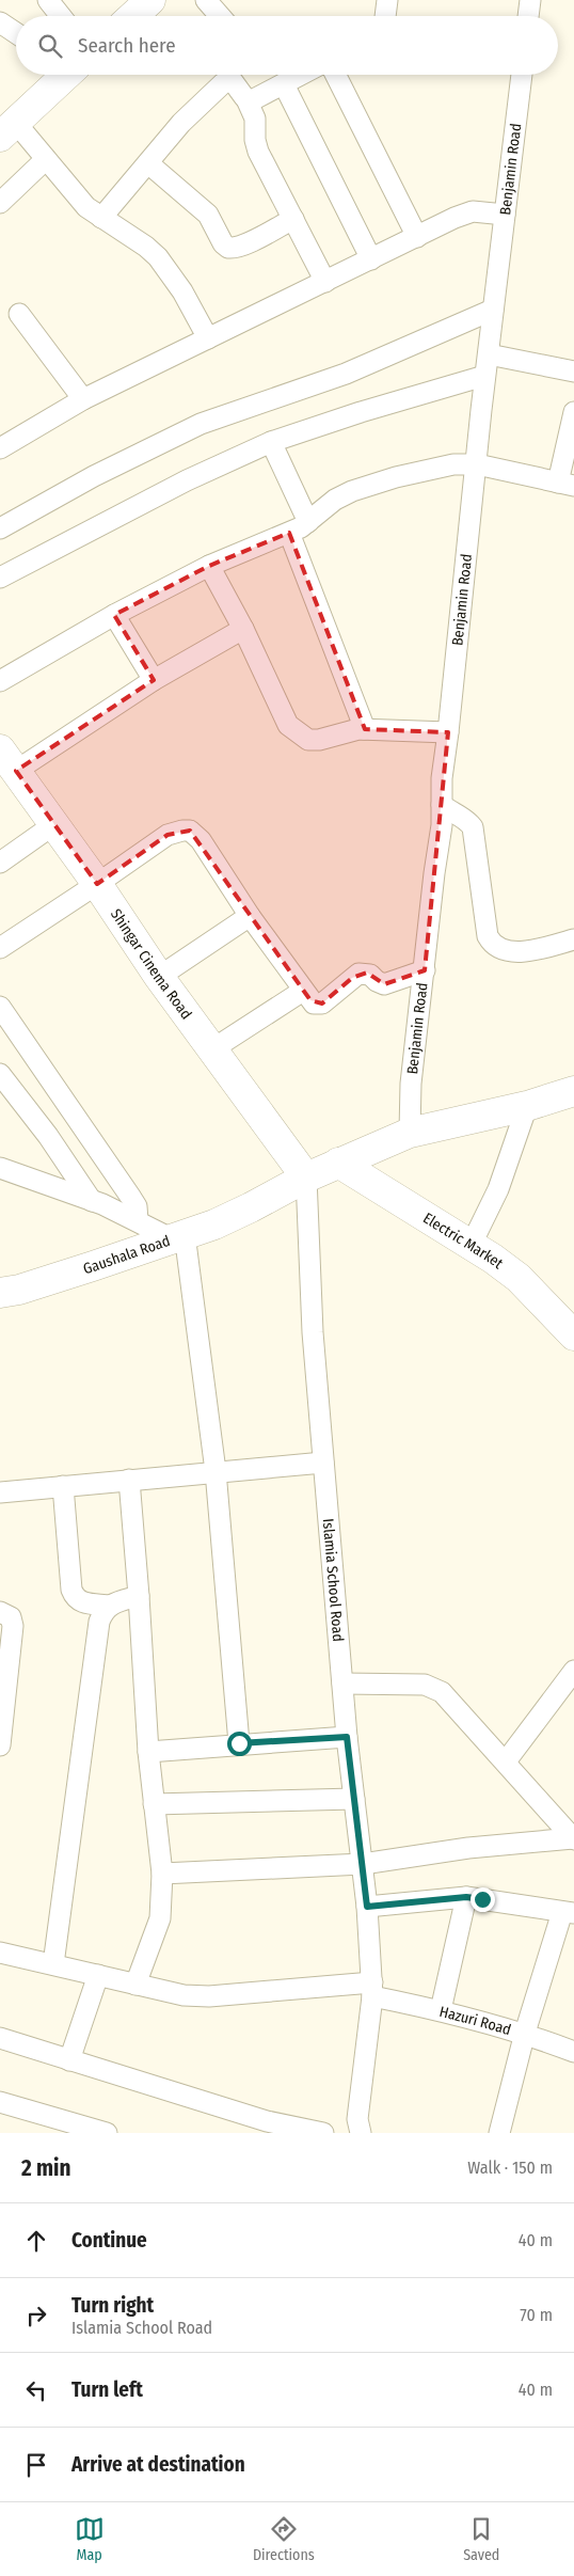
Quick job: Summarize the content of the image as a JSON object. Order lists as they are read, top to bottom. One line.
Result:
{"streets":{"street":["Benjamin Road","Shingar Cinema Road","Electric Market","Gaushala Road","Islamia School Road","Hazuri Road"]},"crossings":[["Benjamin Road","Gaushala Road"],["Shingar Cinema Road","Gaushala Road"],["Shingar Cinema Road","Islamia School Road"],["Electric Market","Gaushala Road"],["Gaushala Road","Islamia School Road"],["Islamia School Road","Hazuri Road"]],"page":{"search":"Search here","heading":["2 min","Walk · 150 m"],"list":[["Continue","40 m"],["Turn right","Islamia School Road","70 m"],["Turn left","40 m"],"Arrive at destination"],"nav":["Map","Directions","Saved"]}}
